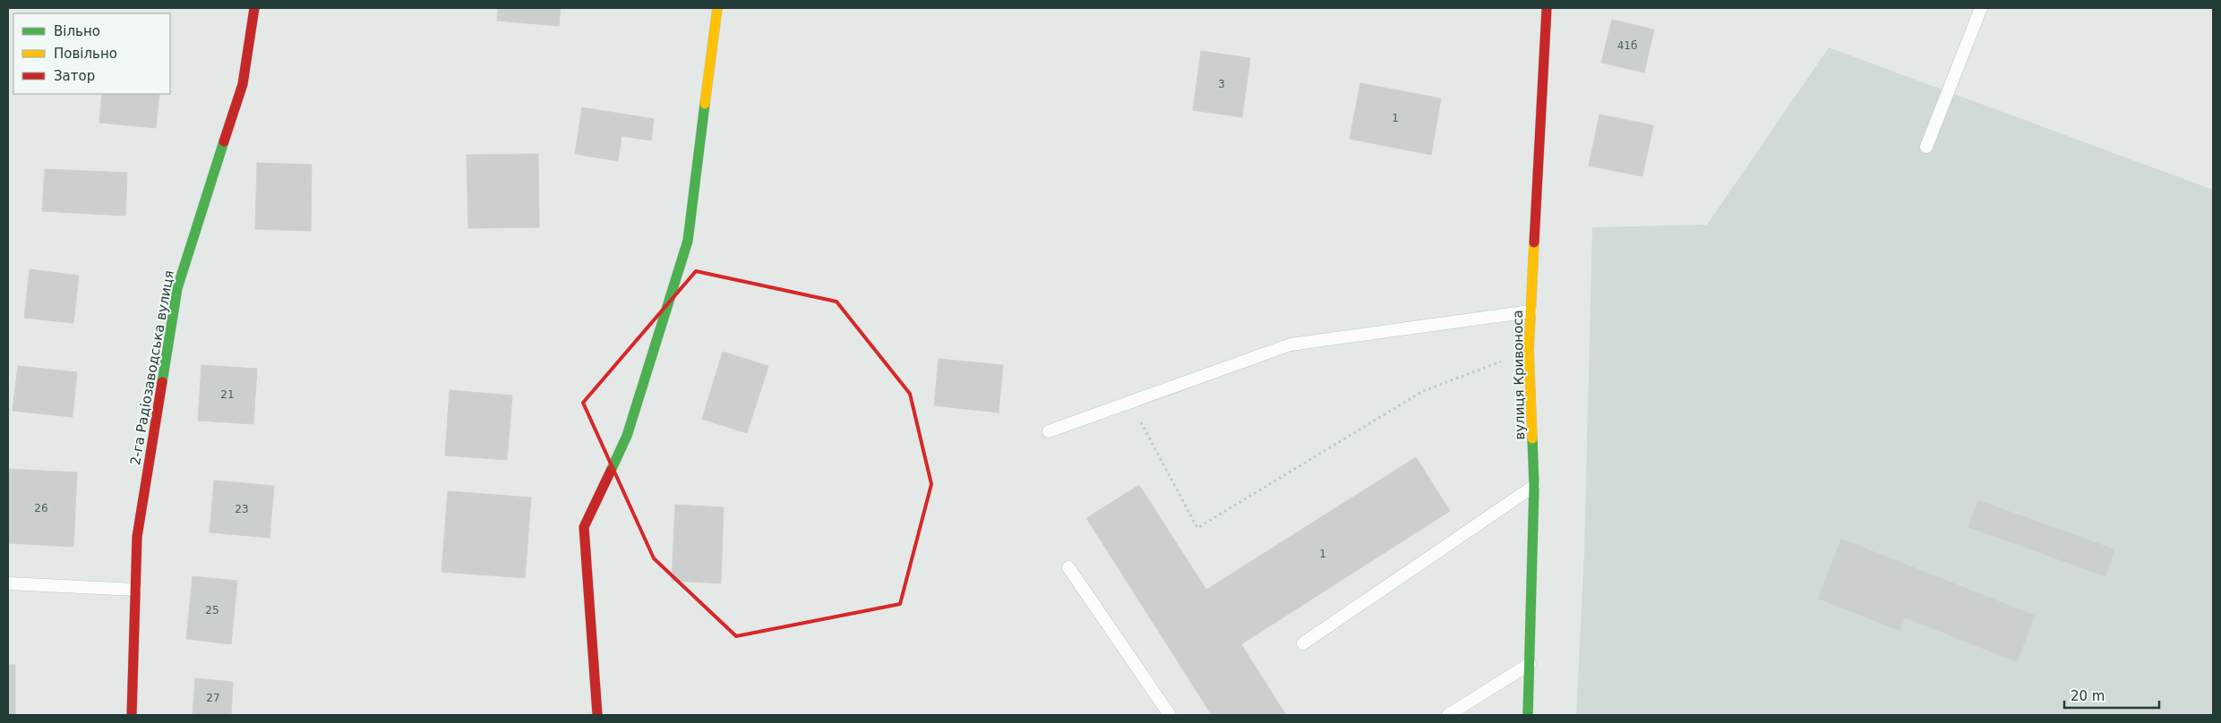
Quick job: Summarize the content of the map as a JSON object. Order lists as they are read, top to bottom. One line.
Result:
{"streets":{"street":["2-га Радіозаводська вулиця","вулиця Кривоноса"]},"house_numbers":["41б","3","1","21","26","23","1","25","27"],"legend":["Вільно","Повільно","Затор"],"scale_bar":"20 m"}
